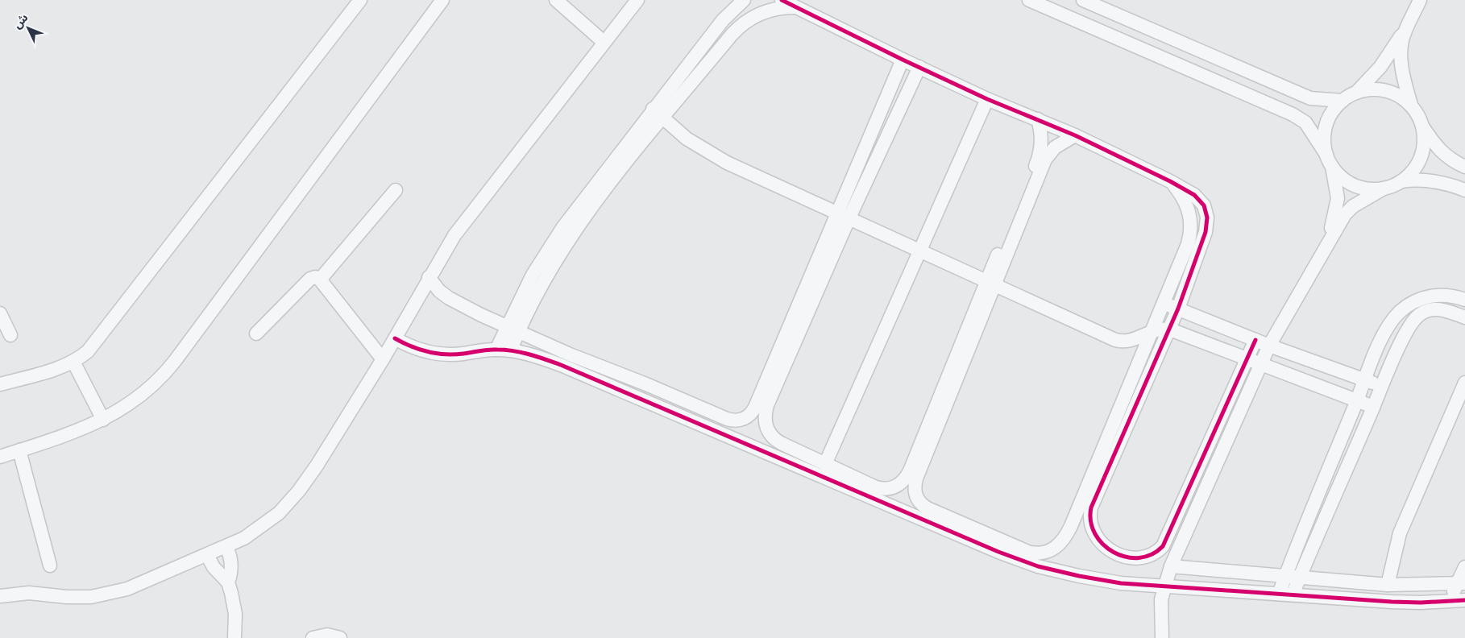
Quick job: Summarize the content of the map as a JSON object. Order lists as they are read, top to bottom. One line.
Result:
{"north":"top left"}
